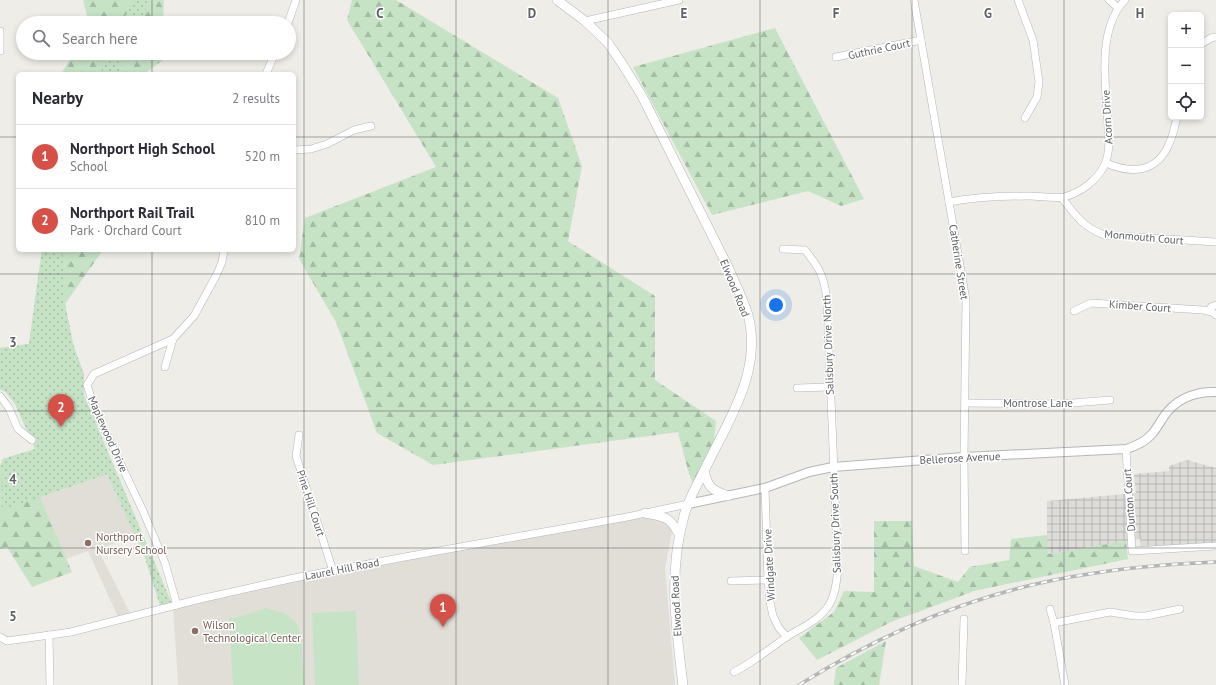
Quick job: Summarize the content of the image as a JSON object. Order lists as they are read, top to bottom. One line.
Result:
{"streets":{"main road":["Elwood Road"],"street":["Guthrie Court","Acorn Drive","Monmouth Court","Catherine Street","Kimber Court","Salisbury Drive North","Montrose Lane","Maplewood Drive","Bellerose Avenue","Dunton Court","Pine Hill Court","Salisbury Drive South","Windgate Drive","Laurel Hill Road"]},"crossings":[["Guthrie Court","Catherine Street"],["Acorn Drive","Monmouth Court"],["Acorn Drive","Catherine Street"],["Catherine Street","Montrose Lane"],["Catherine Street","Bellerose Avenue"],["Elwood Road","Bellerose Avenue"],["Elwood Road","Laurel Hill Road"],["Salisbury Drive North","Bellerose Avenue"],["Salisbury Drive North","Salisbury Drive South"],["Maplewood Drive","Laurel Hill Road"],["Bellerose Avenue","Dunton Court"],["Bellerose Avenue","Salisbury Drive South"],["Bellerose Avenue","Windgate Drive"],["Bellerose Avenue","Laurel Hill Road"],["Pine Hill Court","Laurel Hill Road"],["Salisbury Drive South","Windgate Drive"]],"places":["Northport Nursery School","Wilson Technological Center"],"page":{"map_buttons":["+","−"],"search":"Search here","heading":["Nearby","2 results"],"list":[{"mark":"1","name":"Northport High School","note":"School","value":"520 m"},{"mark":"2","name":"Northport Rail Trail","note":"Park · Orchard Court","value":"810 m"}],"pins":["2","1"]},"grid":{"columns":["C","D","E","F","G","H"],"rows":["3","4","5"]}}
